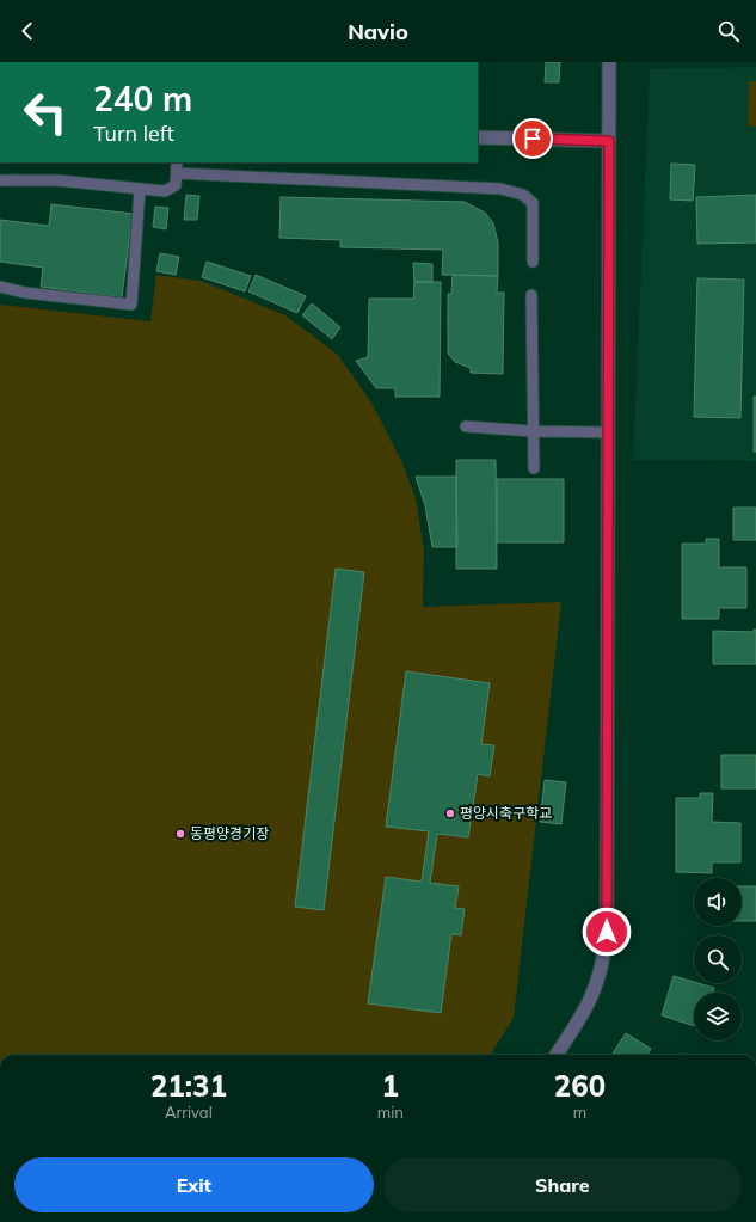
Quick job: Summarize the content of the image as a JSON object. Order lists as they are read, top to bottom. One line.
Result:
{"places":["평양시축구학교","동평양경기장"],"page":{"header":"Navio","turn":["240 m","Turn left"],"eta":["21:31","Arrival","1","min","260","m"],"buttons":["Exit","Share"]}}
